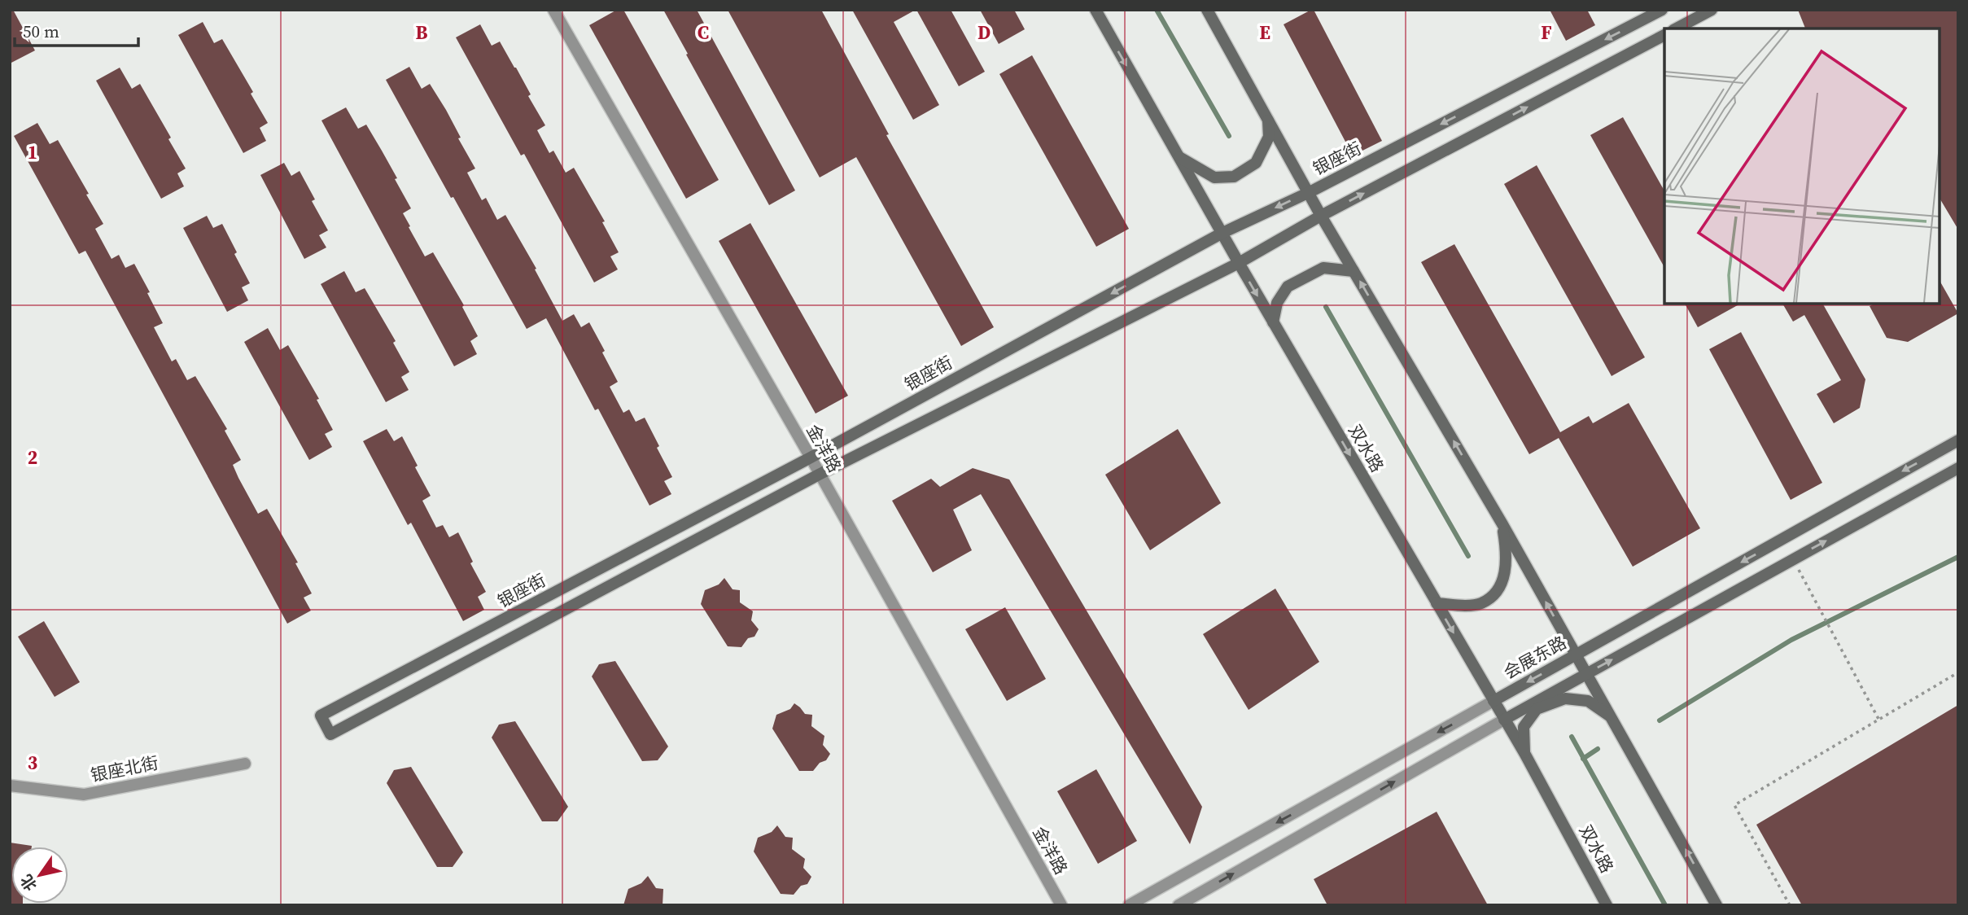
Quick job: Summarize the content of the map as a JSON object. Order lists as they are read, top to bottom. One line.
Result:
{"streets":{"main road":["银座街","双水路","会展东路"],"street":["金洋路","银座北街"]},"crossings":[["银座街","金洋路"],["银座街","双水路"],["双水路","会展东路"]],"scale_bar":"50 m","north":"bottom left","grid":{"columns":["B","C","D","E","F"],"rows":["1","2","3"]}}
